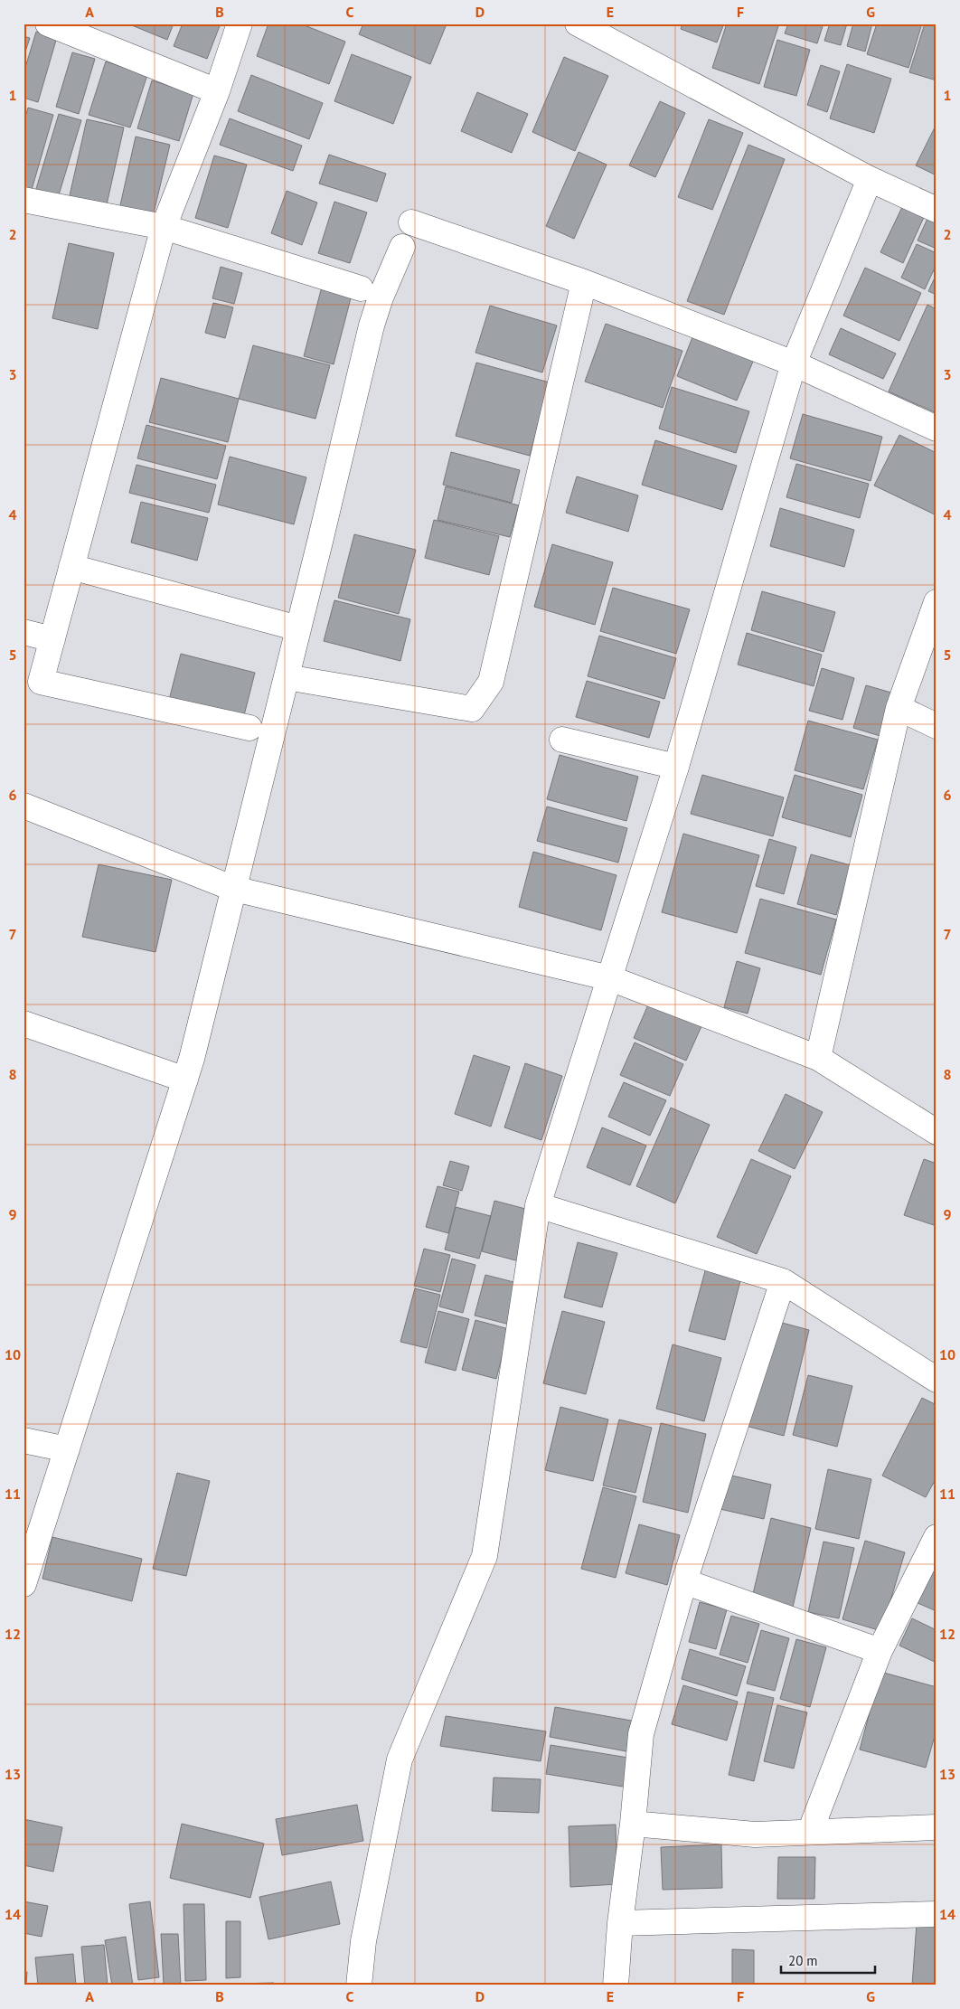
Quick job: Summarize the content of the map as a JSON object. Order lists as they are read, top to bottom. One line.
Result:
{"scale_bar":"20 m","grid":{"columns":["A","B","C","D","E","F","G"],"rows":["1","2","3","4","5","6","7","8","9","10","11","12","13","14"]}}
